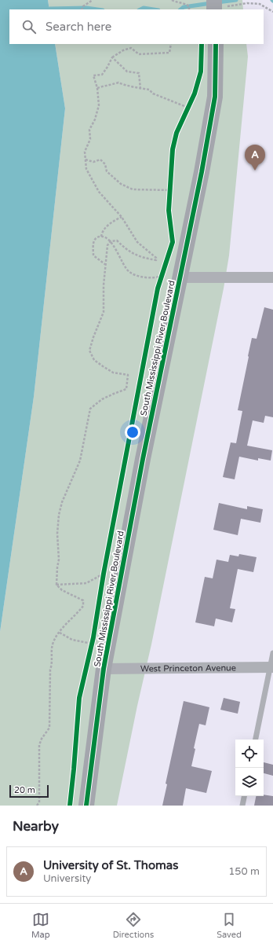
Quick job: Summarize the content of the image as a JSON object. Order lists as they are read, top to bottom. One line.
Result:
{"streets":{"street":["South Mississippi River Boulevard","West Princeton Avenue"]},"crossings":[["South Mississippi River Boulevard","West Princeton Avenue"]],"scale_bar":"20 m","page":{"search":"Search here","pins":"A","scale":"20 m","heading":"Nearby","list":[{"mark":"A","name":"University of St. Thomas","note":"University","value":"150 m"}],"nav":["Map","Directions","Saved"]}}
